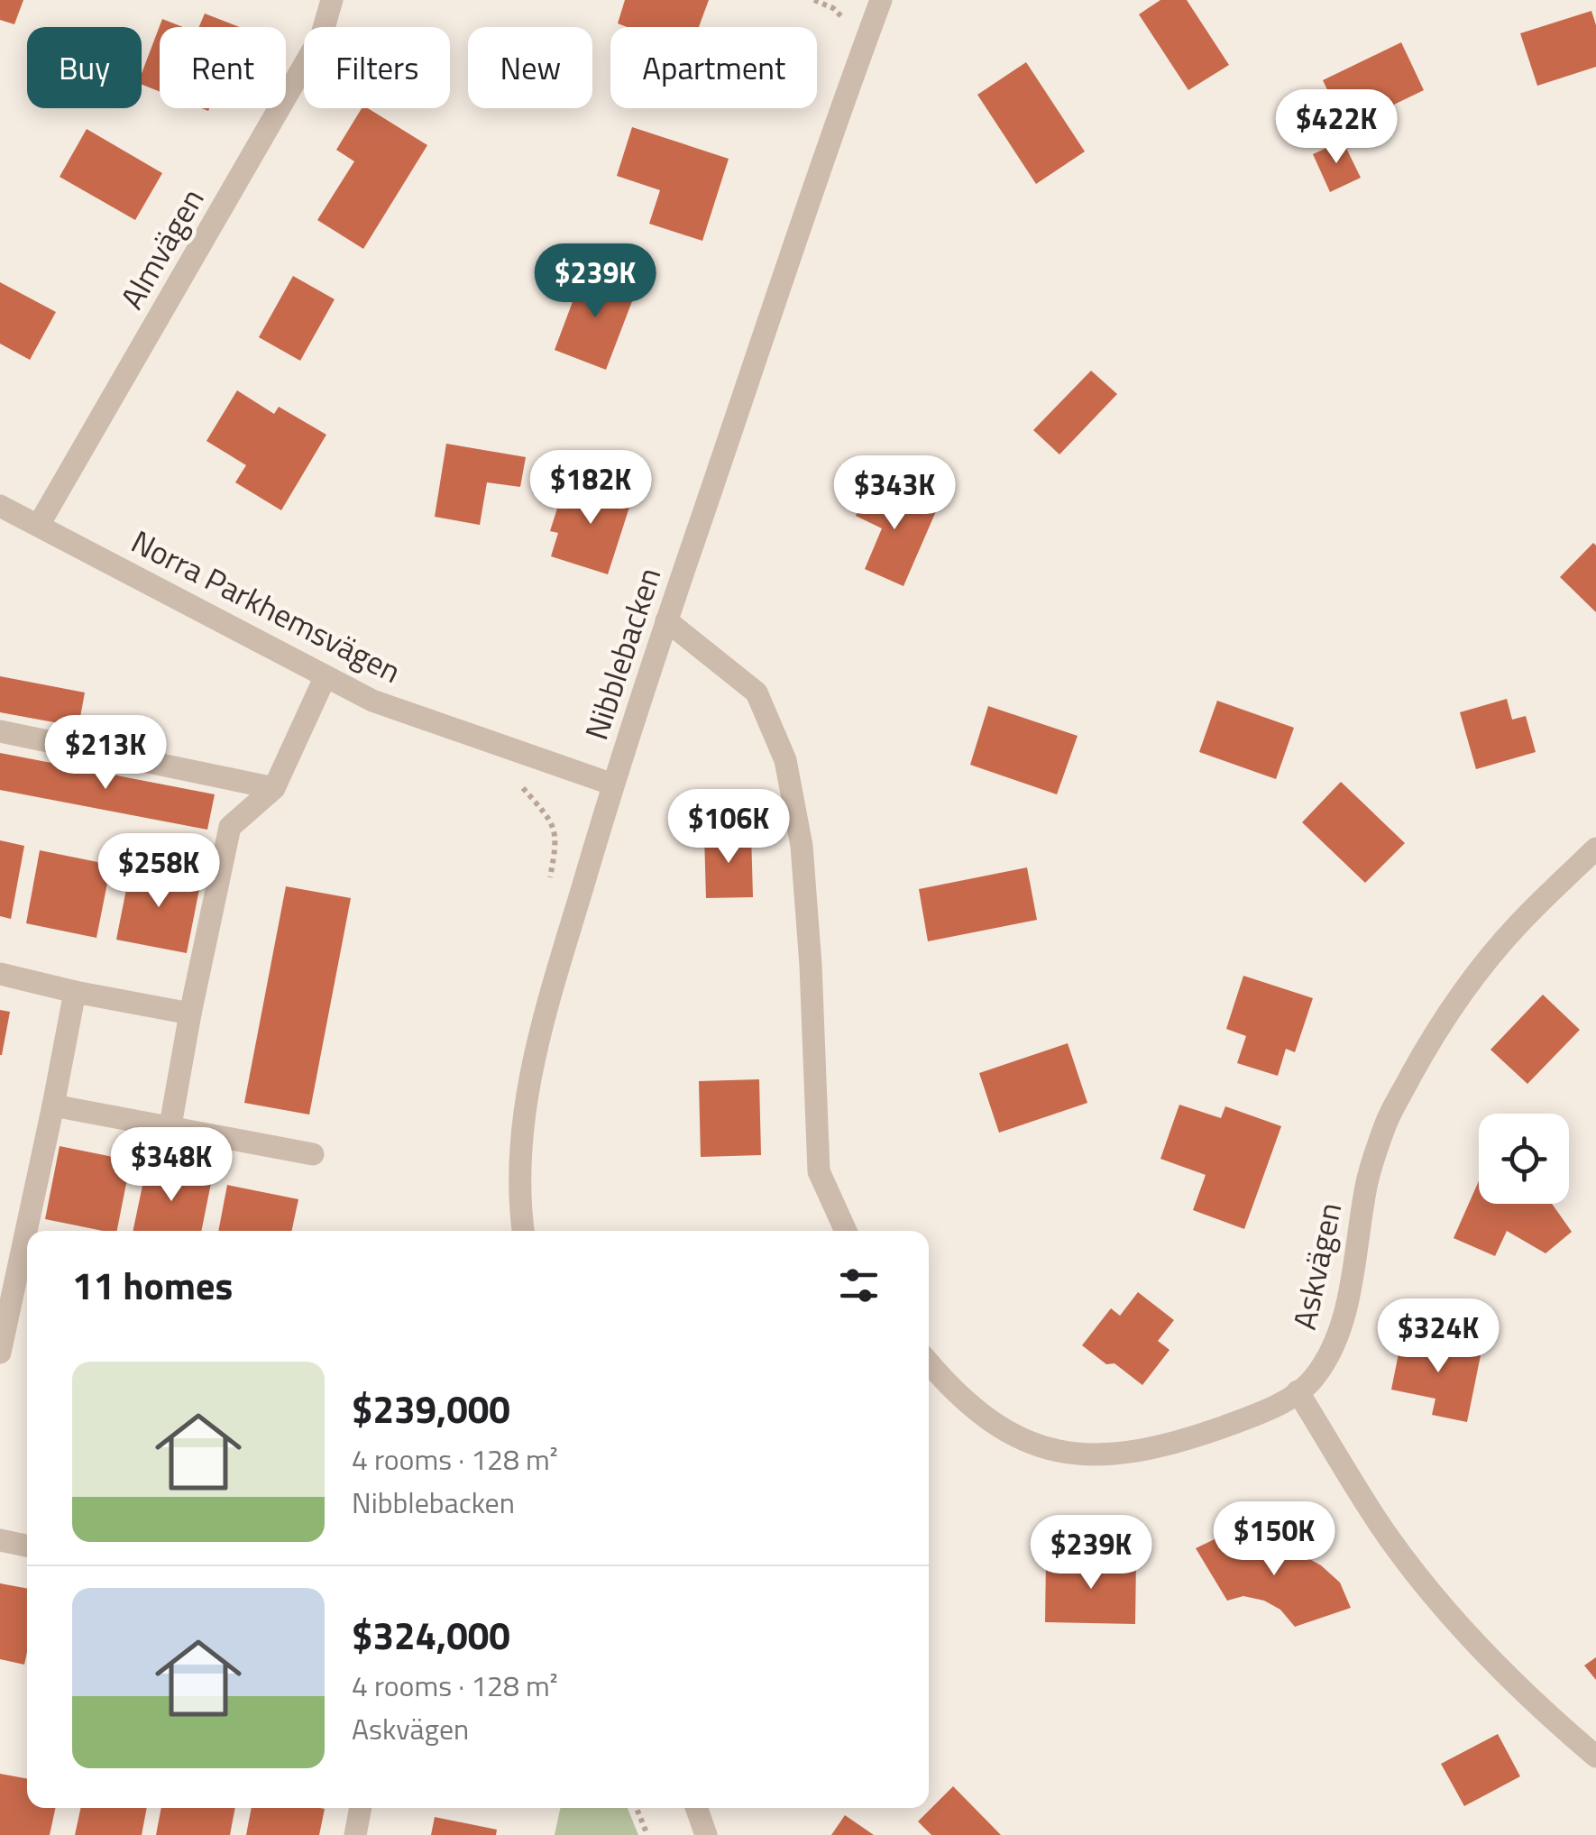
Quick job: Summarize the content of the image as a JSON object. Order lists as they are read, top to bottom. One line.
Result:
{"streets":{"street":["Almvägen","Norra Parkhemsvägen","Nibblebacken","Askvägen"]},"crossings":[["Almvägen","Norra Parkhemsvägen"],["Norra Parkhemsvägen","Nibblebacken"]],"page":{"chip":["Buy","Rent","Filters","New","Apartment"],"price":["$422K","$239K","$182K","$343K","$213K","$106K","$258K","$348K","$324K","$150K","$239K"],"heading":"11 homes","list":[{"name":"$239,000","note":"4 rooms · 128 m² · Nibblebacken"},{"name":"$324,000","note":"4 rooms · 128 m² · Askvägen"}]}}
